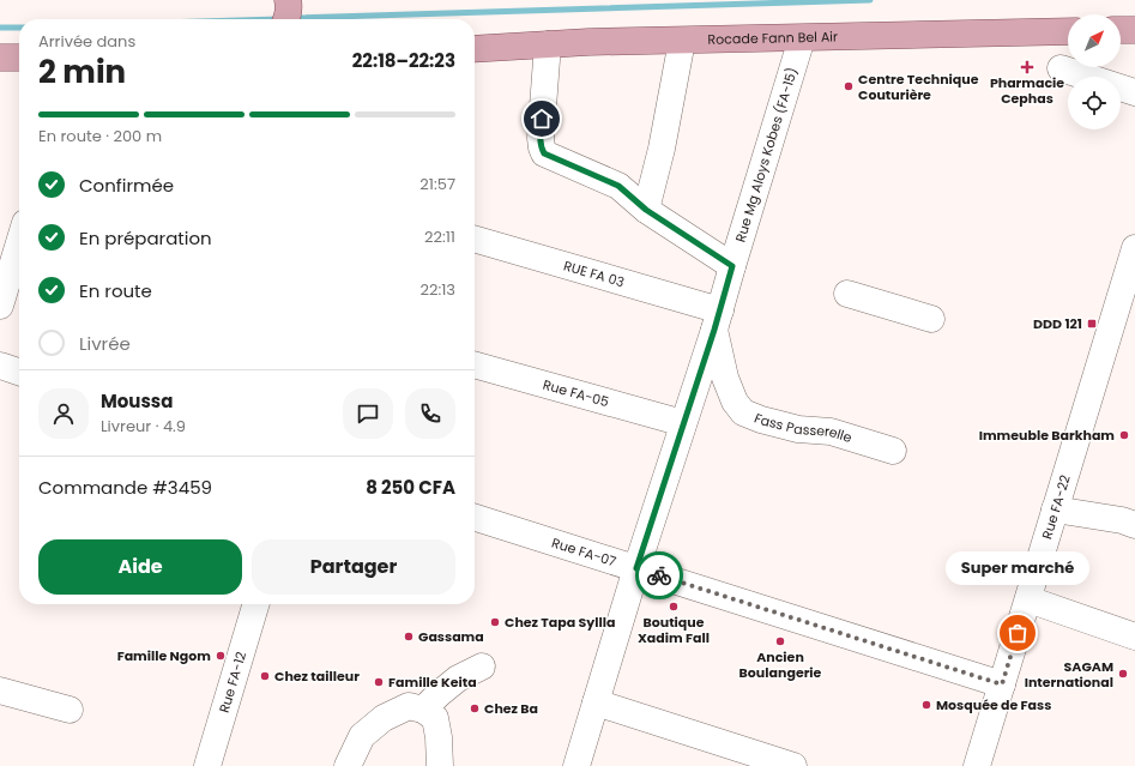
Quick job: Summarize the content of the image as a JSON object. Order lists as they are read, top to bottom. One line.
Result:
{"streets":{"main road":["Rocade Fann Bel Air"],"street":["Rue Mg Aloys Kobes (FA-15)","RUE FA 03","Rue FA-05","Fass Passerelle","Rue FA-22","Rue FA-07","Rue FA-12"]},"crossings":[["Rocade Fann Bel Air","Rue Mg Aloys Kobes (FA-15)"],["Rue Mg Aloys Kobes (FA-15)","RUE FA 03"],["Rue Mg Aloys Kobes (FA-15)","Rue FA-05"],["Rue Mg Aloys Kobes (FA-15)","Fass Passerelle"],["Rue Mg Aloys Kobes (FA-15)","Rue FA-07"],["RUE FA 03","Fass Passerelle"],["Rue FA-22","Rue FA-07"]],"places":{"health":["Pharmacie Cephas"],"other":["Centre Technique Couturière","Immeuble Barkham","Boutique Xadim Fall","Chez Tapa Syllla","Super marché","Gassama","Ancien Boulangerie","Famille Ngom","SAGAM International","Chez tailleur","Famille Keita","Mosquée de Fass","Chez Ba"],"transit":["DDD 121"]},"north":"top right","page":{"heading":["2 min","Arrivée dans","22:18–22:23"],"panel":["Moussa","Livreur · 4.9","Commande #3459","8 250 CFA"],"bar":"En route · 200 m","list":[["Confirmée","21:57"],["En préparation","22:11"],["En route","22:13"],"Livrée"],"buttons":["Aide","Partager"],"bubble":"Super marché"}}
